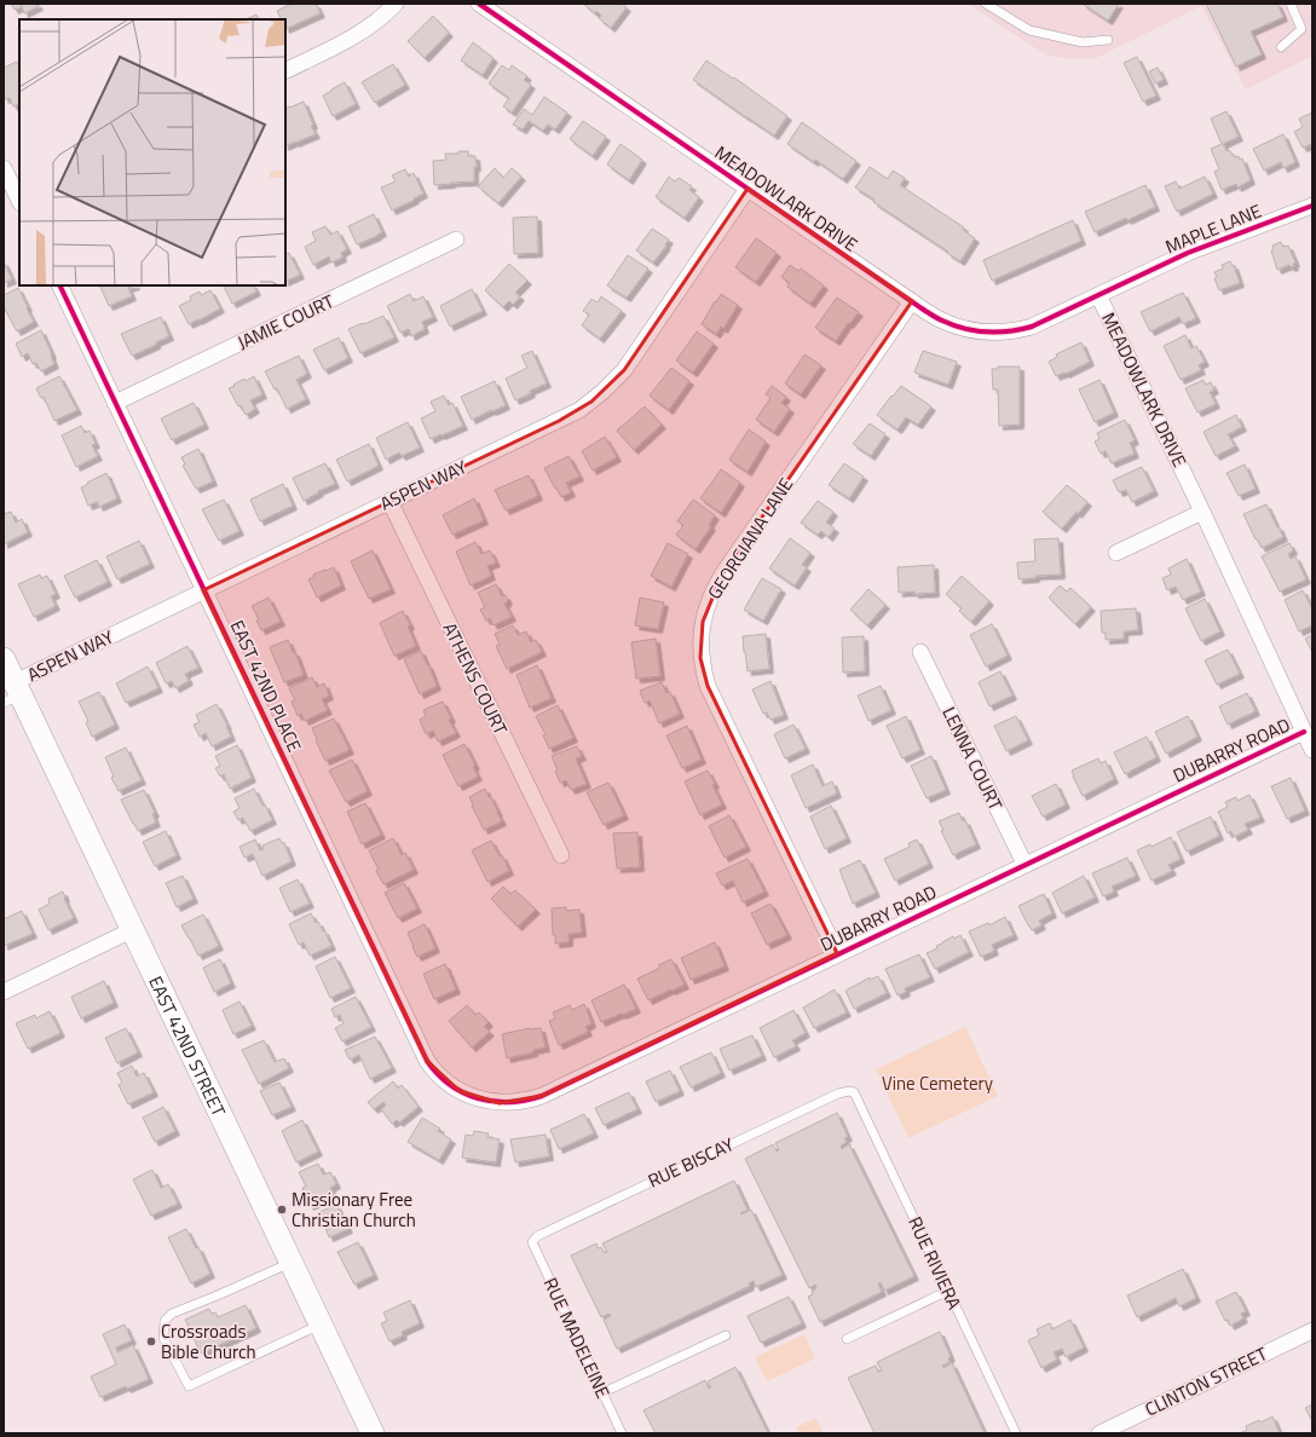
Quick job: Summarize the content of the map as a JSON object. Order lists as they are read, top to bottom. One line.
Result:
{"streets":{"street":["MEADOWLARK DRIVE","MAPLE LANE","JAMIE COURT","ASPEN WAY","GEORGIANA LANE","ATHENS COURT","EAST 42ND PLACE","DUBARRY ROAD","LENNA COURT","EAST 42ND STREET","CLINTON STREET"],"lane":["RUE BISCAY","RUE RIVIERA","RUE MADELEINE"]},"crossings":[["MEADOWLARK DRIVE","MAPLE LANE"],["MEADOWLARK DRIVE","ASPEN WAY"],["MEADOWLARK DRIVE","GEORGIANA LANE"],["MEADOWLARK DRIVE","DUBARRY ROAD"],["JAMIE COURT","EAST 42ND PLACE"],["ASPEN WAY","ATHENS COURT"],["ASPEN WAY","EAST 42ND PLACE"],["ASPEN WAY","EAST 42ND STREET"],["GEORGIANA LANE","DUBARRY ROAD"],["EAST 42ND PLACE","DUBARRY ROAD"],["DUBARRY ROAD","LENNA COURT"],["RUE BISCAY","RUE RIVIERA"],["RUE BISCAY","RUE MADELEINE"]],"parks":["Vine Cemetery"],"places":["Missionary Free Christian Church","Crossroads Bible Church"]}
